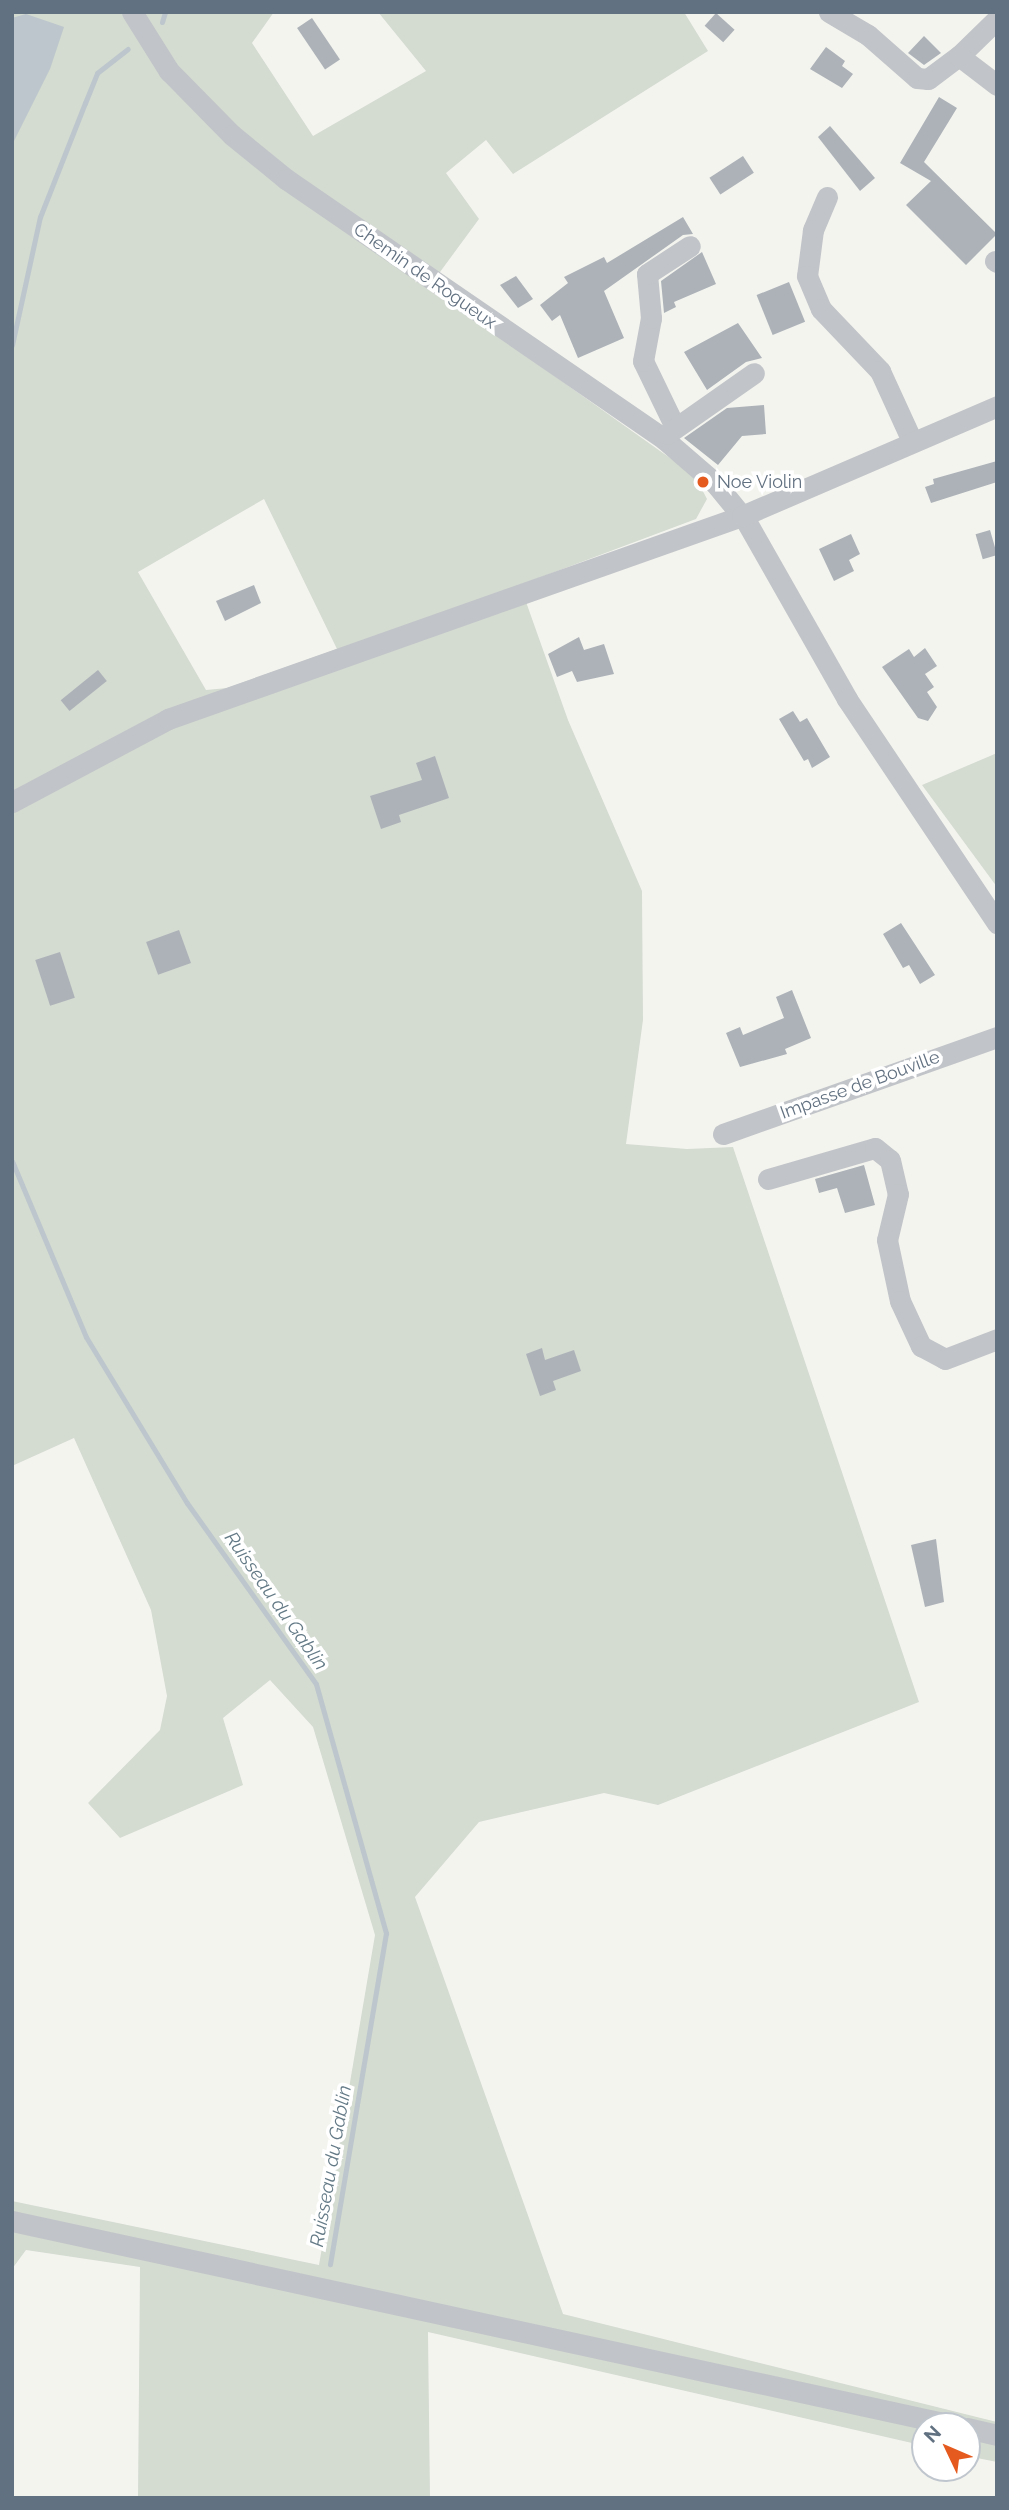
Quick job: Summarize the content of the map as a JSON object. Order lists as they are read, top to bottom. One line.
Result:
{"streets":{"street":["Chemin de Rogueux","Impasse de Bouville"]},"water":["Ruisseau du Gablin"],"places":["Noe Violin"],"north":"top left"}
